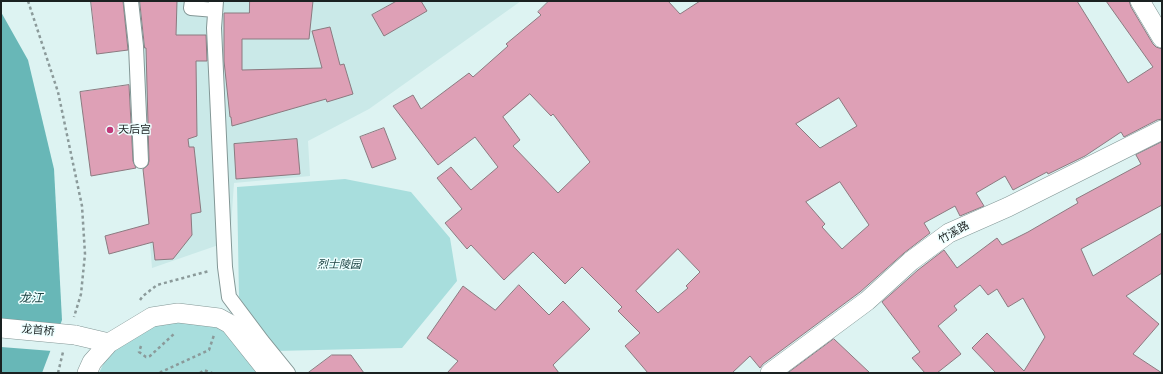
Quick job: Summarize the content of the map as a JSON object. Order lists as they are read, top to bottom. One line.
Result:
{"streets":{"street":["竹溪路","龙首桥"]},"water":["龙江"],"parks":["烈士陵园"],"places":["天后宫"]}
